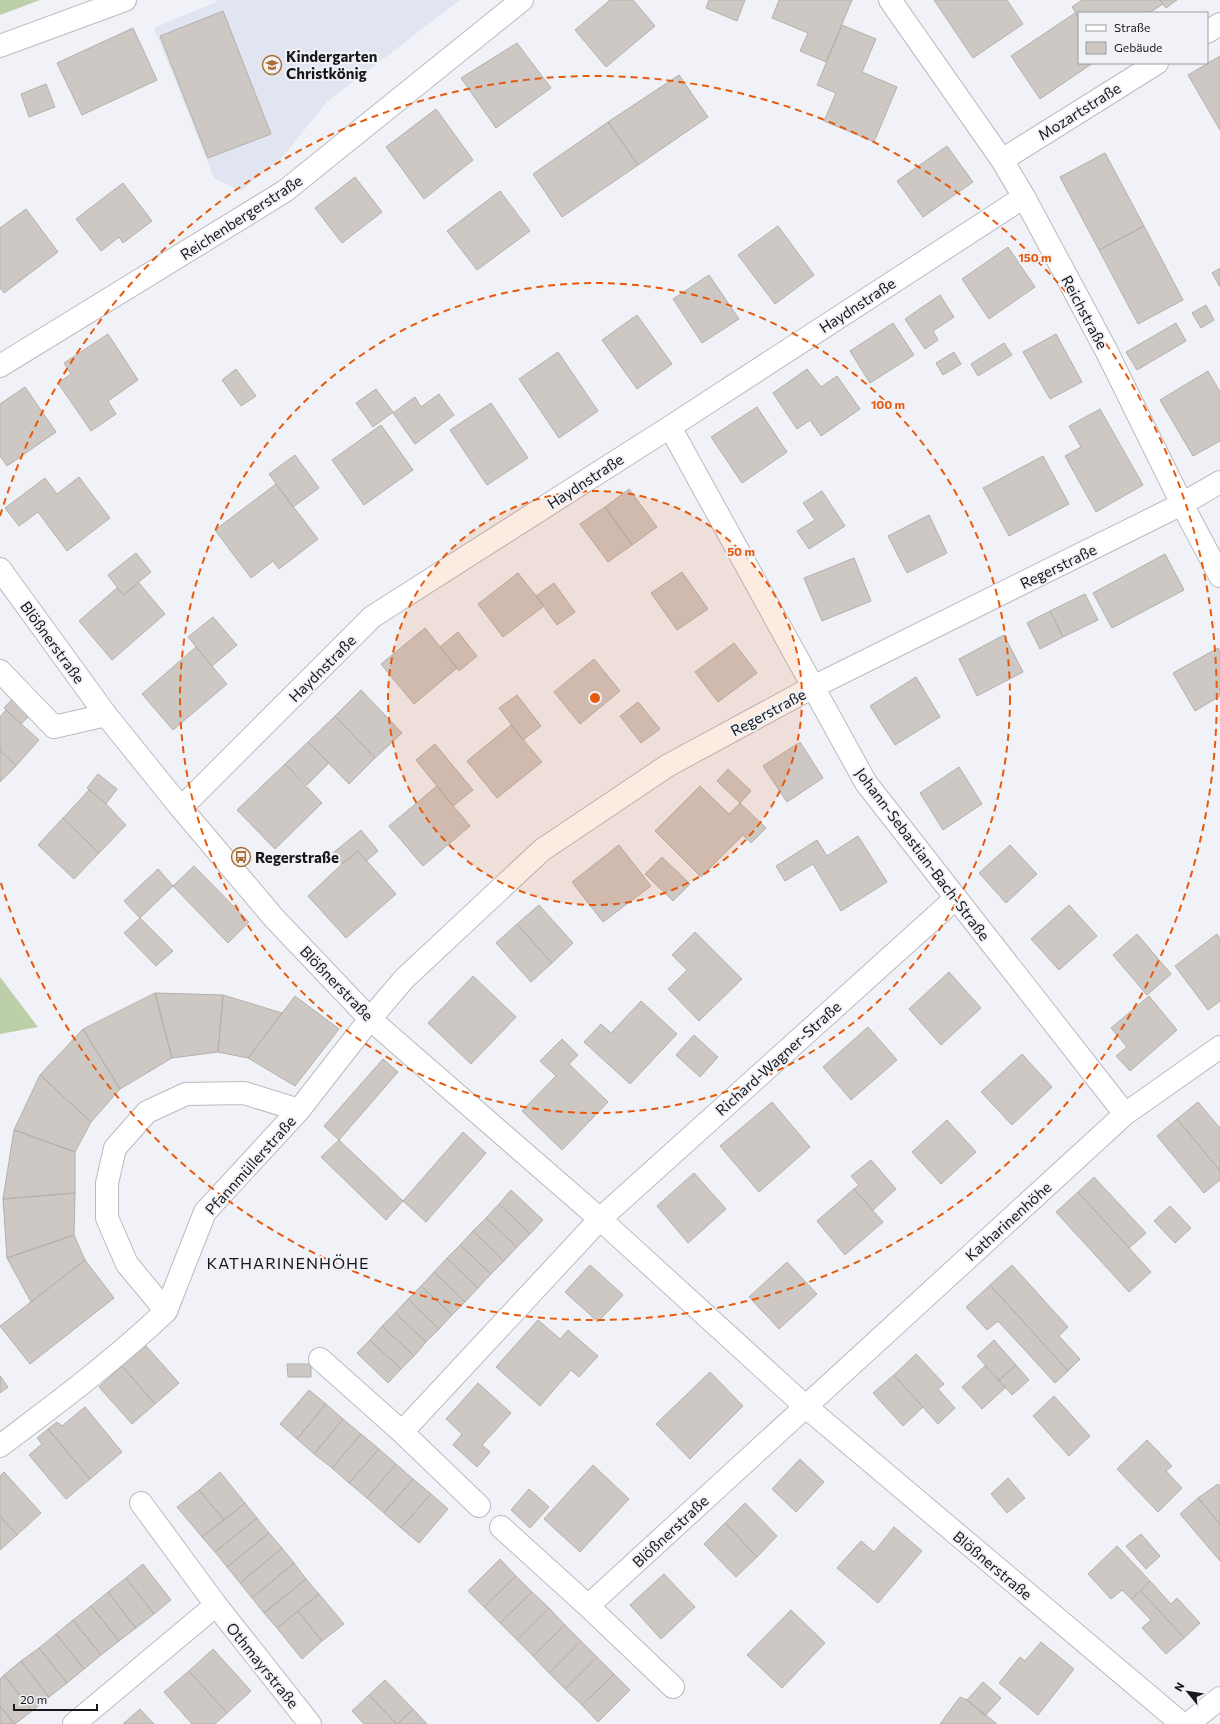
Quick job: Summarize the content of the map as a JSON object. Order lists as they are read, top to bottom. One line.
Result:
{"streets":{"street":["Mozartstraße","Reichenbergerstraße","Haydnstraße","Reichstraße","Regerstraße","Blößnerstraße","Johann-Sebastian-Bach-Straße","Richard-Wagner-Straße","Pfannmüllerstraße","Katharinenhöhe","Othmayrstraße"]},"crossings":[["Mozartstraße","Reichstraße"],["Haydnstraße","Reichstraße"],["Haydnstraße","Blößnerstraße"],["Haydnstraße","Johann-Sebastian-Bach-Straße"],["Reichstraße","Regerstraße"],["Regerstraße","Blößnerstraße"],["Regerstraße","Johann-Sebastian-Bach-Straße"],["Regerstraße","Pfannmüllerstraße"],["Blößnerstraße","Richard-Wagner-Straße"],["Blößnerstraße","Pfannmüllerstraße"],["Blößnerstraße","Katharinenhöhe"],["Johann-Sebastian-Bach-Straße","Richard-Wagner-Straße"],["Johann-Sebastian-Bach-Straße","Katharinenhöhe"]],"districts":["KATHARINENHÖHE"],"places":{"school or university":["Kindergarten Christkönig"],"bus stop":["Regerstraße"]},"legend":["Straße","Gebäude"],"scale_bar":"20 m","north":"top left","rings":["150 m","100 m","50 m"]}
